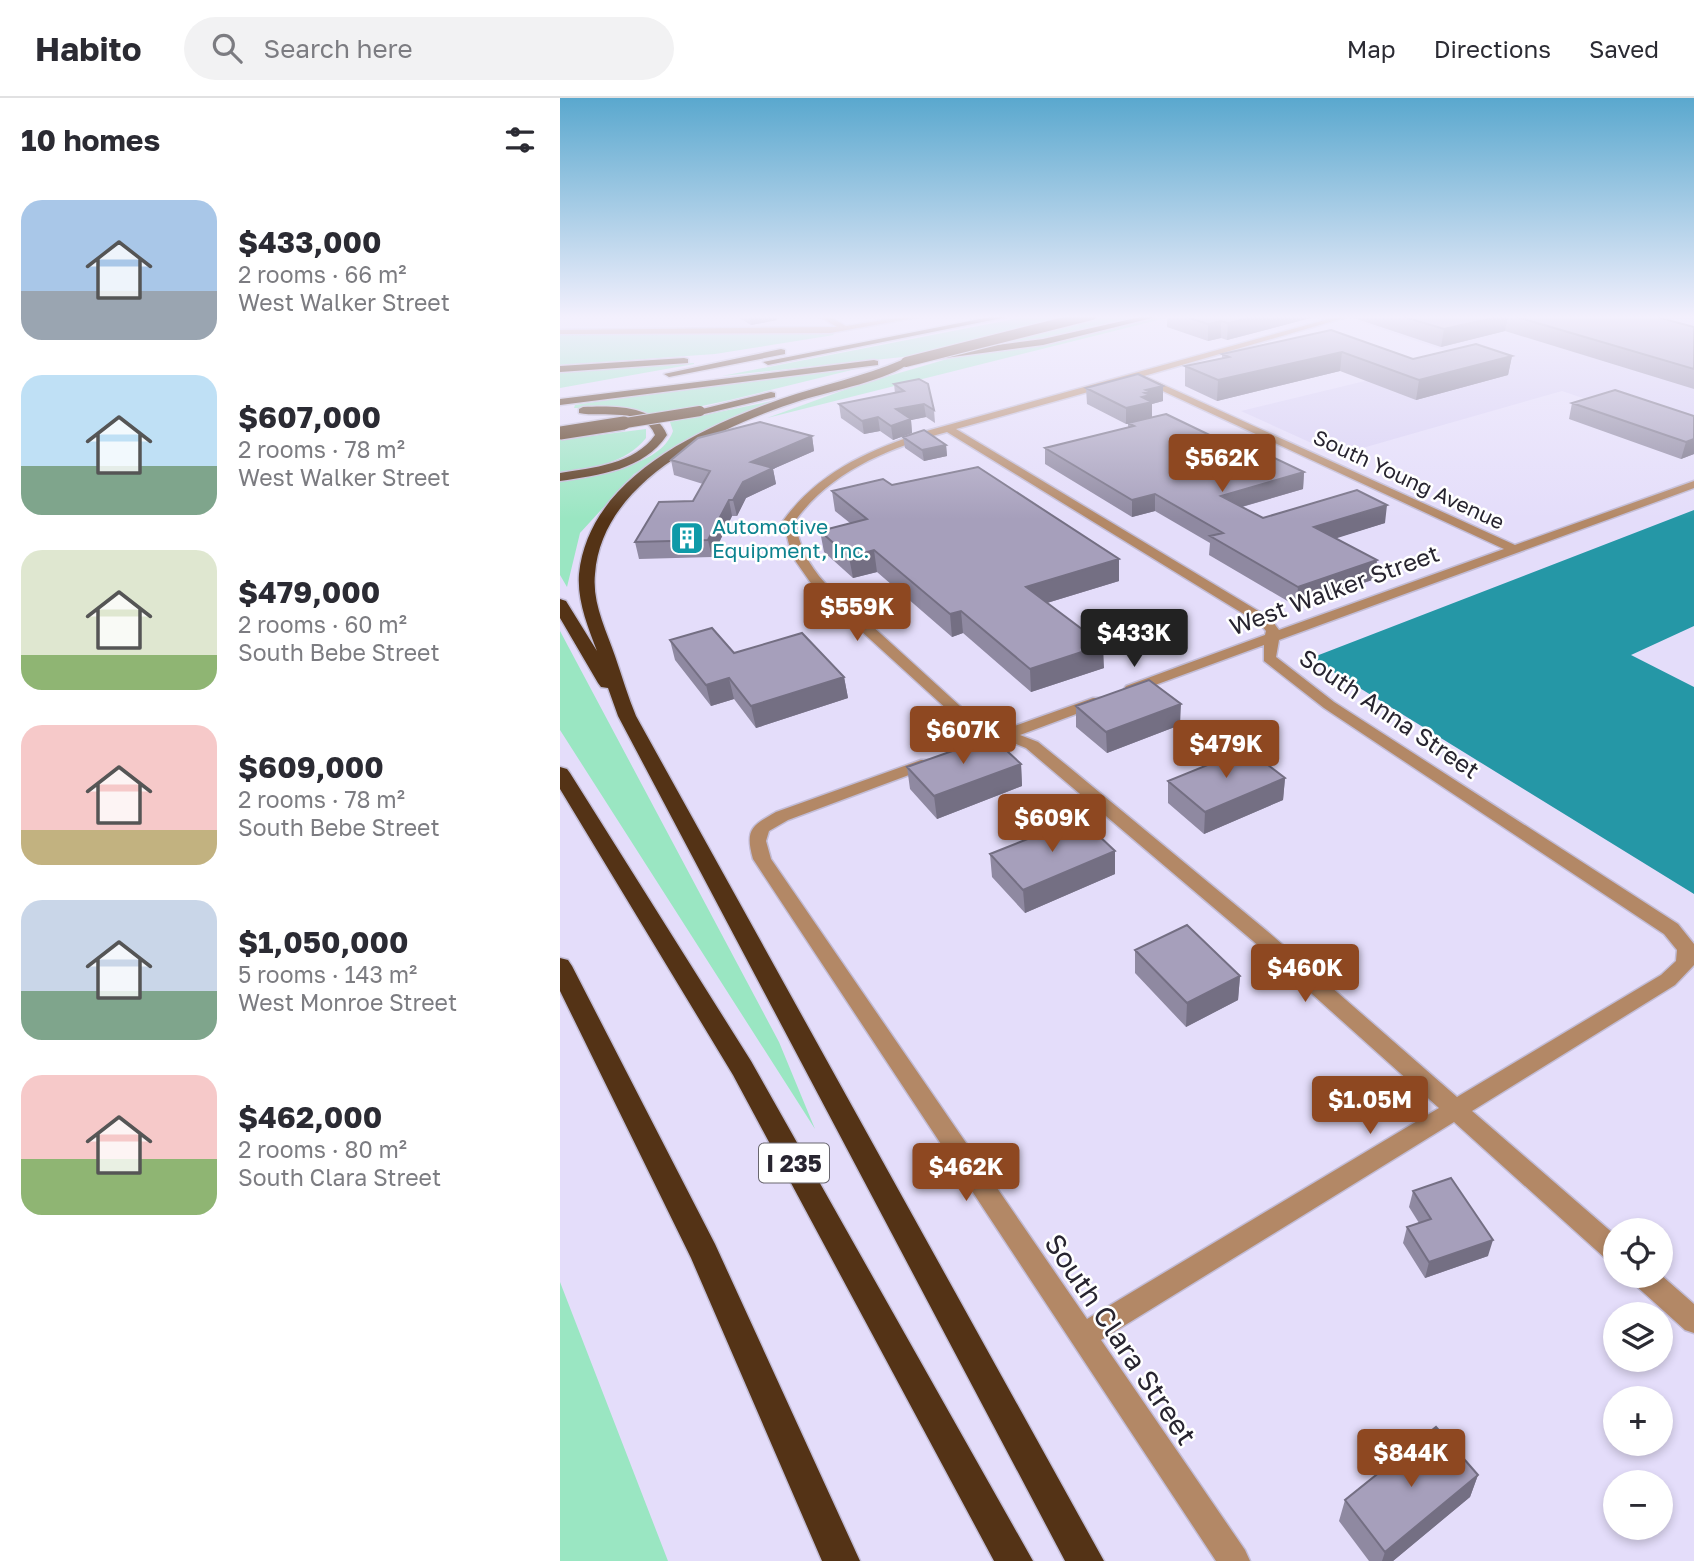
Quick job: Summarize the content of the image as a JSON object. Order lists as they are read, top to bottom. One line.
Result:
{"streets":{"highway":["I 235"],"street":["South Young Avenue","West Walker Street","South Anna Street","South Clara Street"]},"crossings":[["South Young Avenue","West Walker Street"],["West Walker Street","South Anna Street"],["West Walker Street","South Clara Street"]],"places":{"building":["Automotive Equipment, Inc."]},"page":{"header":"Habito","search":"Search here","nav":["Map","Directions","Saved"],"heading":"10 homes","list":[{"name":"$433,000","note":"2 rooms · 66 m² · West Walker Street"},{"name":"$607,000","note":"2 rooms · 78 m² · West Walker Street"},{"name":"$479,000","note":"2 rooms · 60 m² · South Bebe Street"},{"name":"$609,000","note":"2 rooms · 78 m² · South Bebe Street"},{"name":"$1,050,000","note":"5 rooms · 143 m² · West Monroe Street"},{"name":"$462,000","note":"2 rooms · 80 m² · South Clara Street"}],"price":["$562K","$559K","$433K","$607K","$479K","$609K","$460K","$1.05M","$462K","$844K"],"map_buttons":["+","−"]}}
